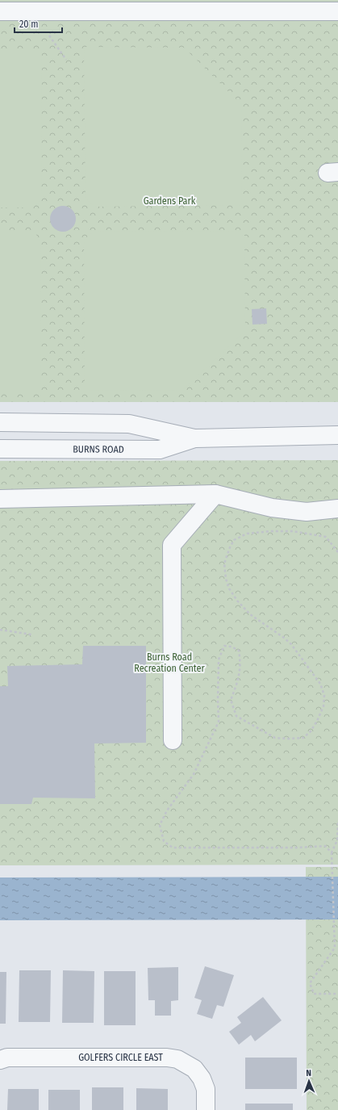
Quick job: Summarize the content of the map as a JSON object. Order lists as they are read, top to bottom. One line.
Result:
{"streets":{"street":["BURNS ROAD","GOLFERS CIRCLE EAST"]},"parks":["Gardens Park","Burns Road Recreation Center"],"scale_bar":"20 m","north":"top"}
